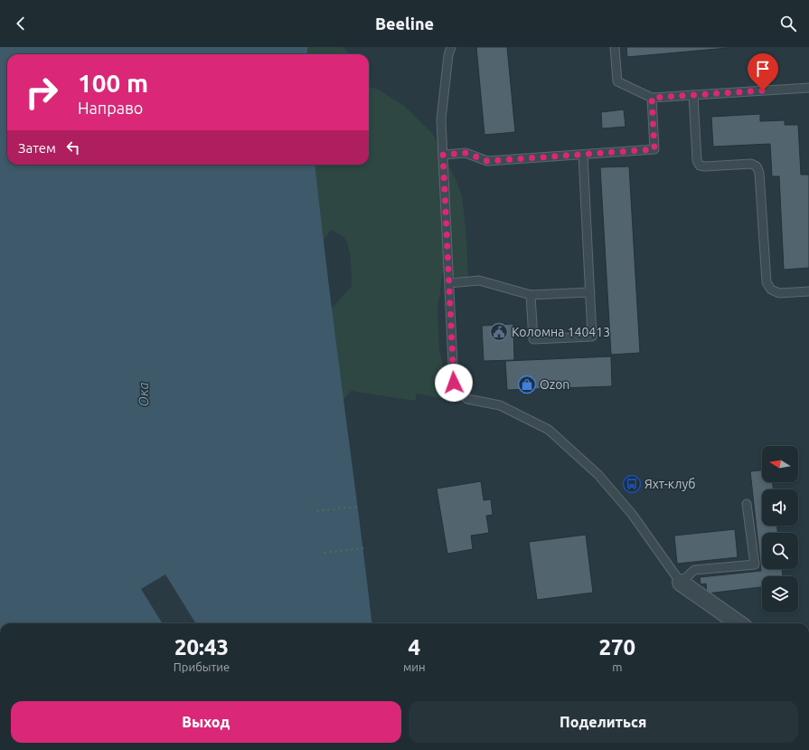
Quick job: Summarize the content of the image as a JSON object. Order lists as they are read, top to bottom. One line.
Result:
{"water":["Ока"],"places":{"public building":["Коломна 140413"],"shop":["Ozon"],"bus stop":["Яхт-клуб"]},"north":"left","page":{"header":"Beeline","turn":["100 m","Направо"],"then":"Затем","eta":["20:43","Прибытие","4","мин","270","m"],"buttons":["Выход","Поделиться"]}}
